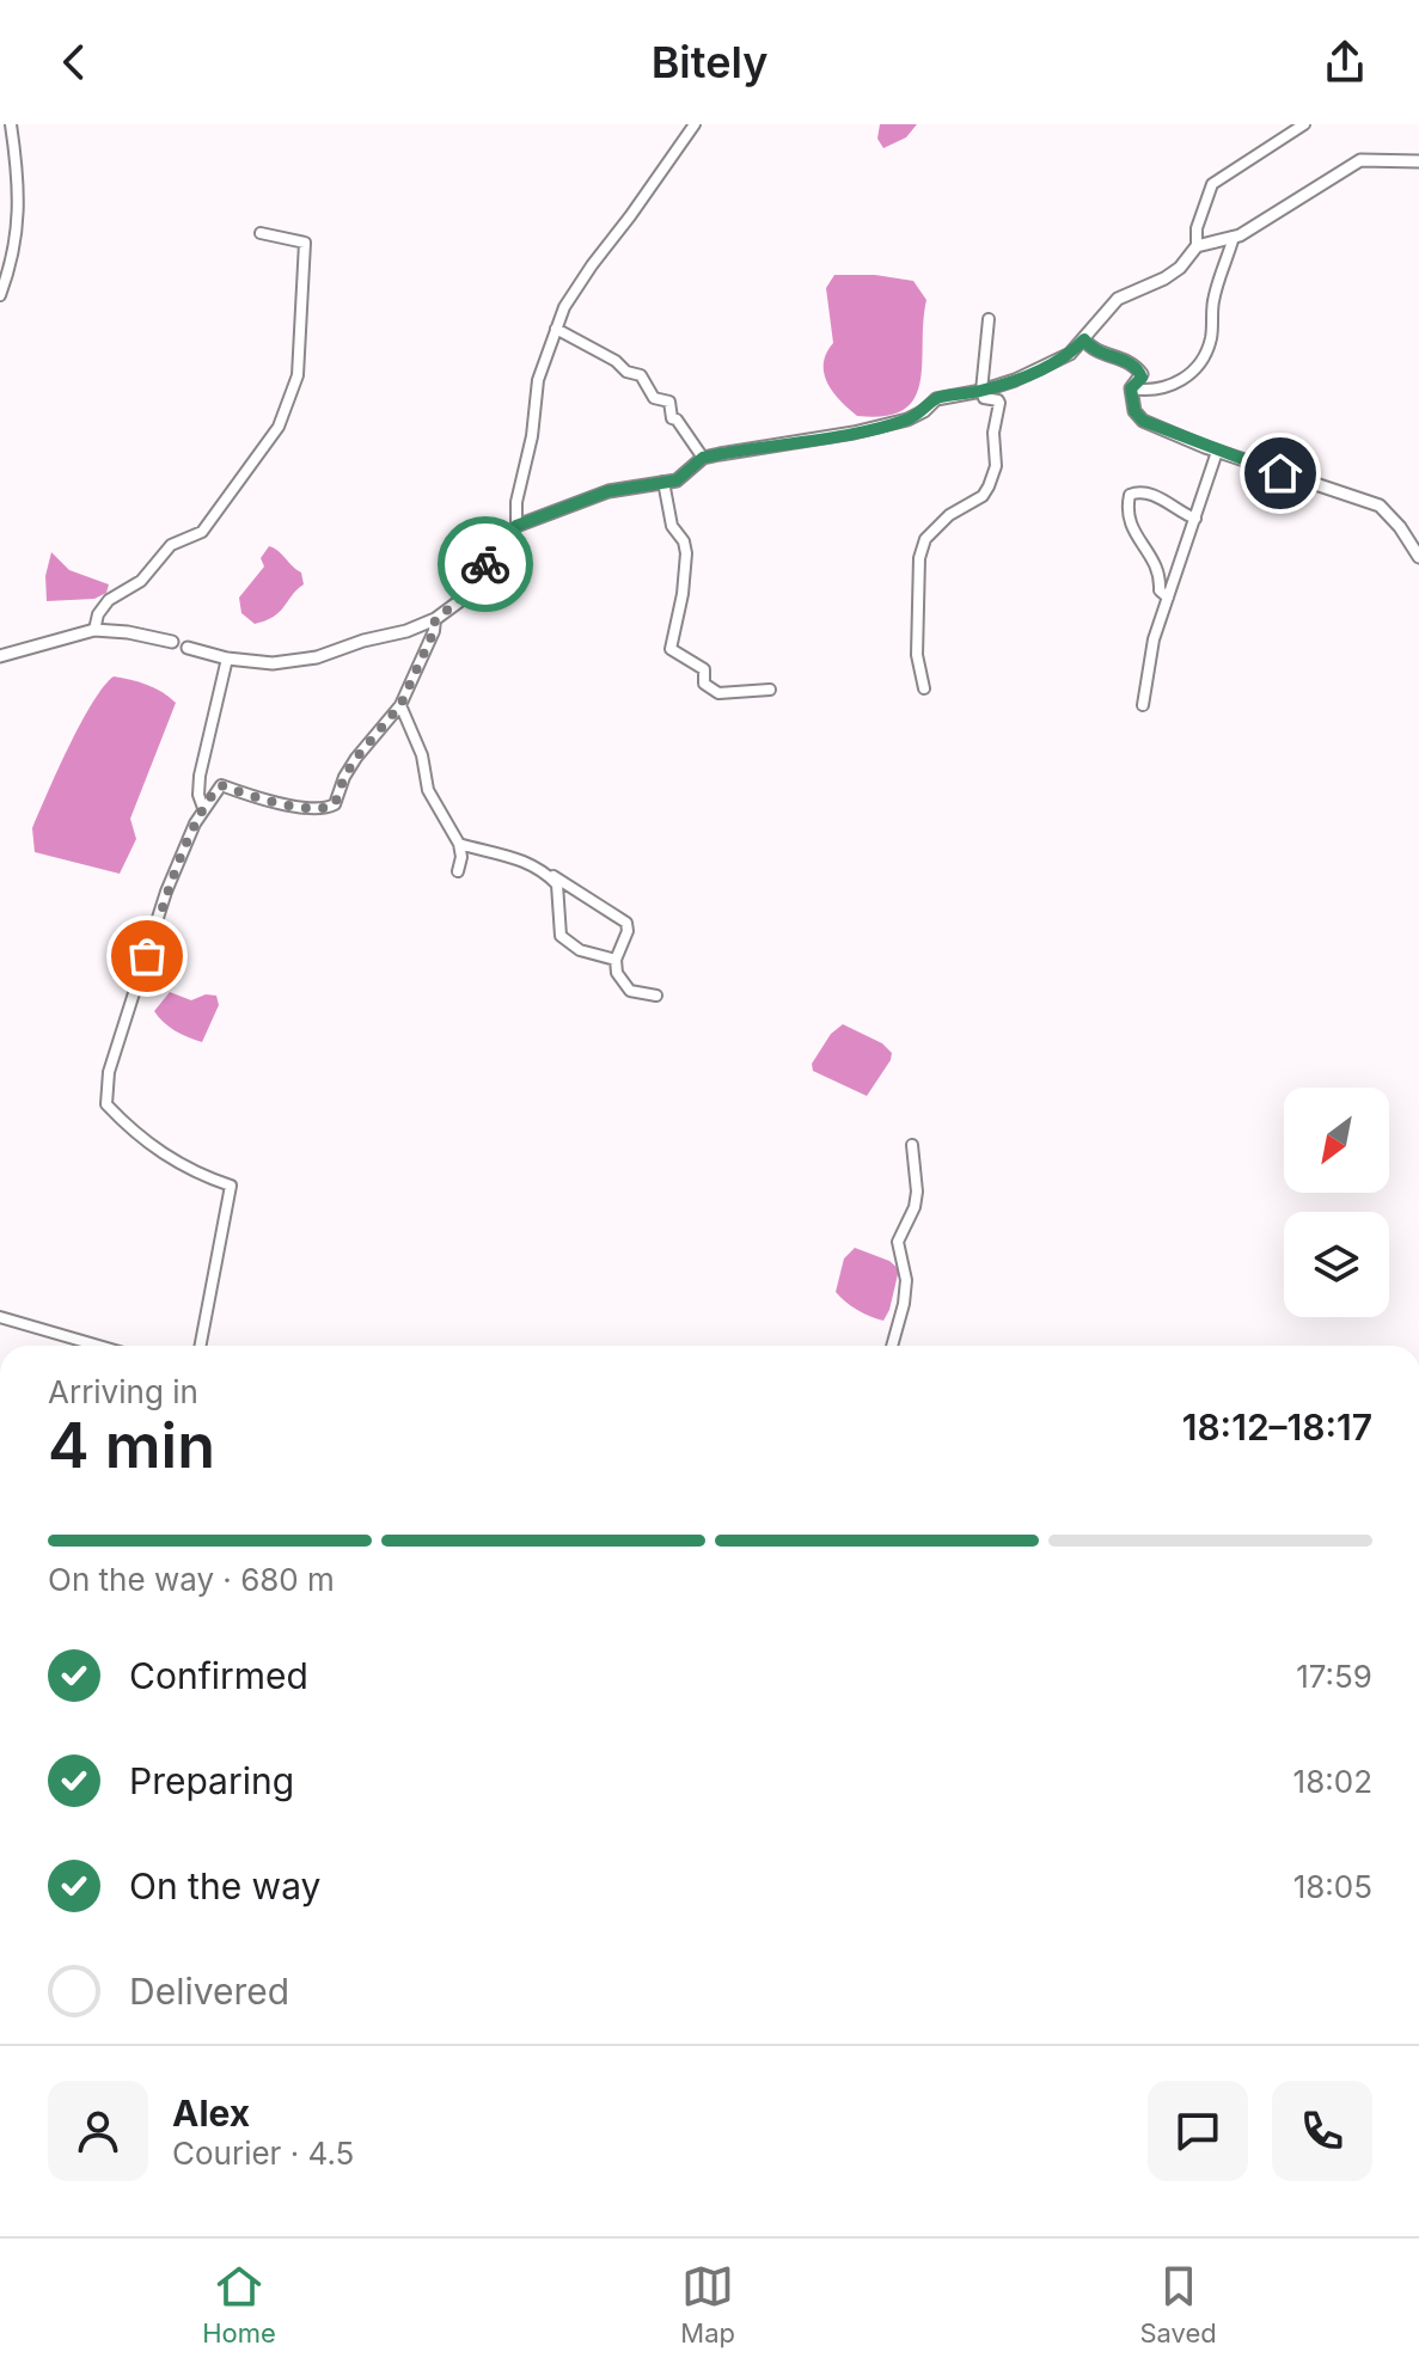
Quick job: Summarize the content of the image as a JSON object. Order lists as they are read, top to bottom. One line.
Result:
{"north":"bottom left","page":{"header":"Bitely","heading":["4 min","Arriving in","18:12–18:17"],"panel":["Alex","Courier · 4.5"],"bar":"On the way · 680 m","list":[["Confirmed","17:59"],["Preparing","18:02"],["On the way","18:05"],"Delivered"],"tabs":["Home","Map","Saved"]}}
